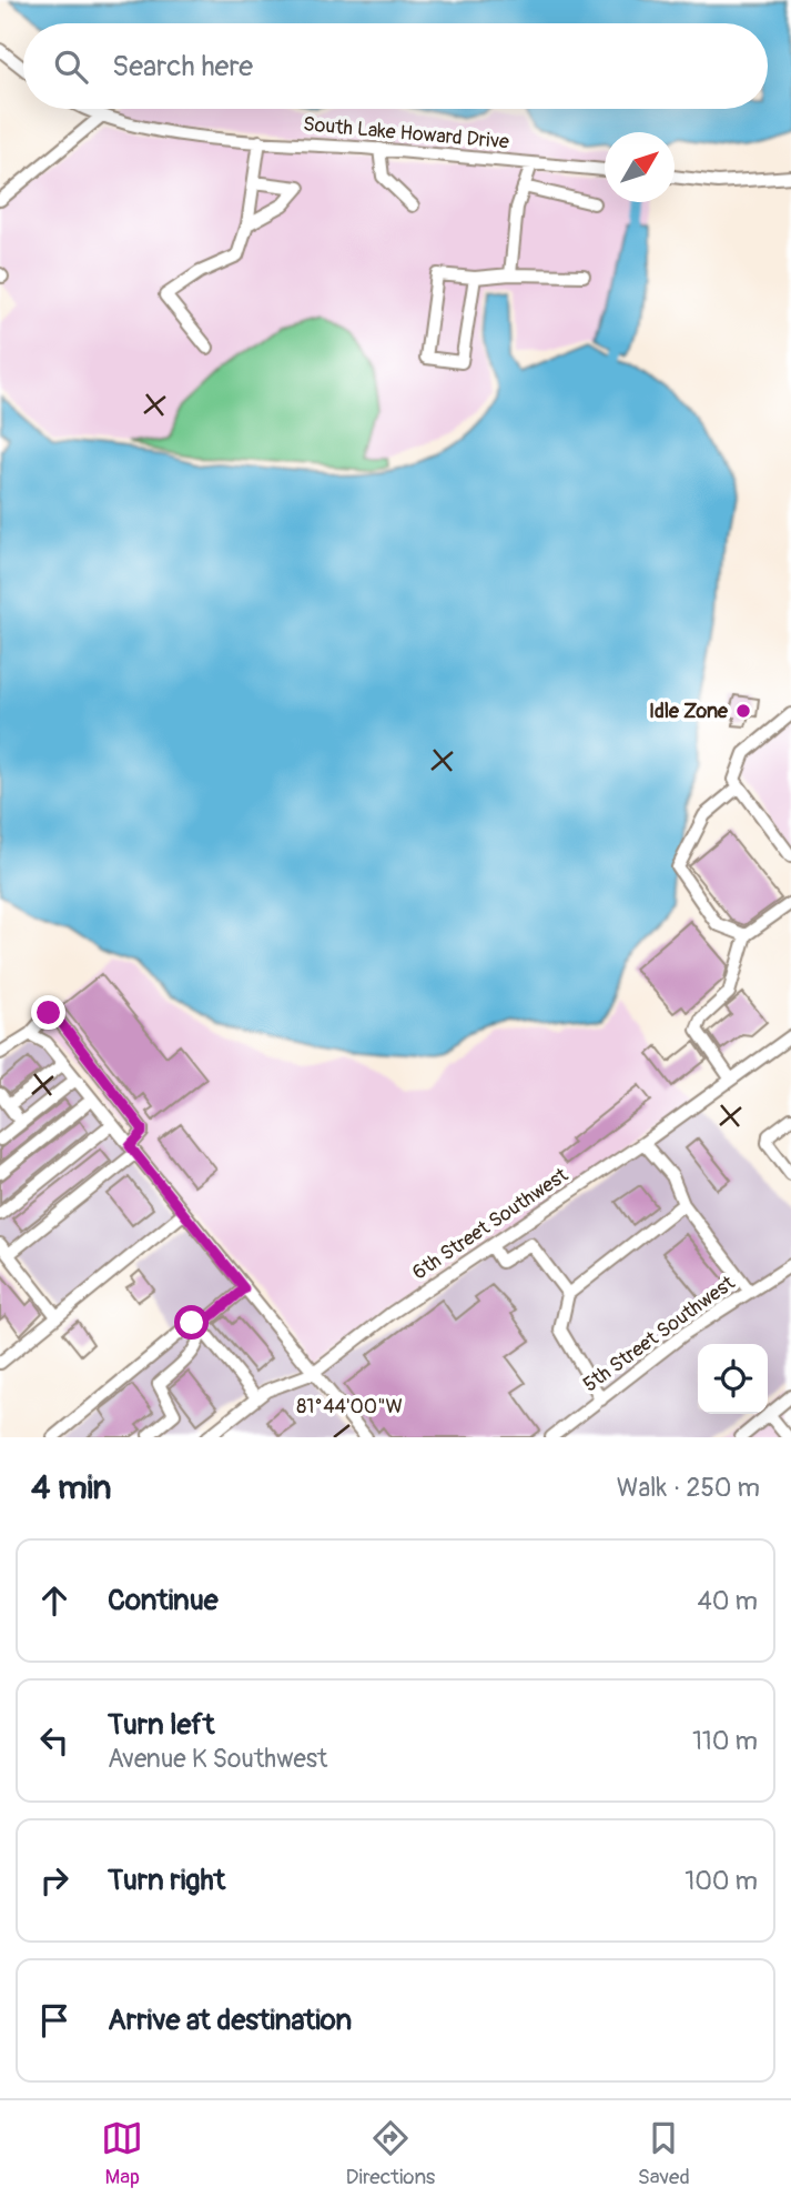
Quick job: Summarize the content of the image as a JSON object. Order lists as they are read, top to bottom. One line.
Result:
{"streets":{"street":["South Lake Howard Drive","6th Street Southwest","5th Street Southwest"]},"places":["Idle Zone"],"north":"top right","page":{"search":"Search here","heading":["4 min","Walk · 250 m"],"list":[["Continue","40 m"],["Turn left","Avenue K Southwest","110 m"],["Turn right","100 m"],"Arrive at destination"],"nav":["Map","Directions","Saved"]},"coordinates":["81°44'00\"W"]}
